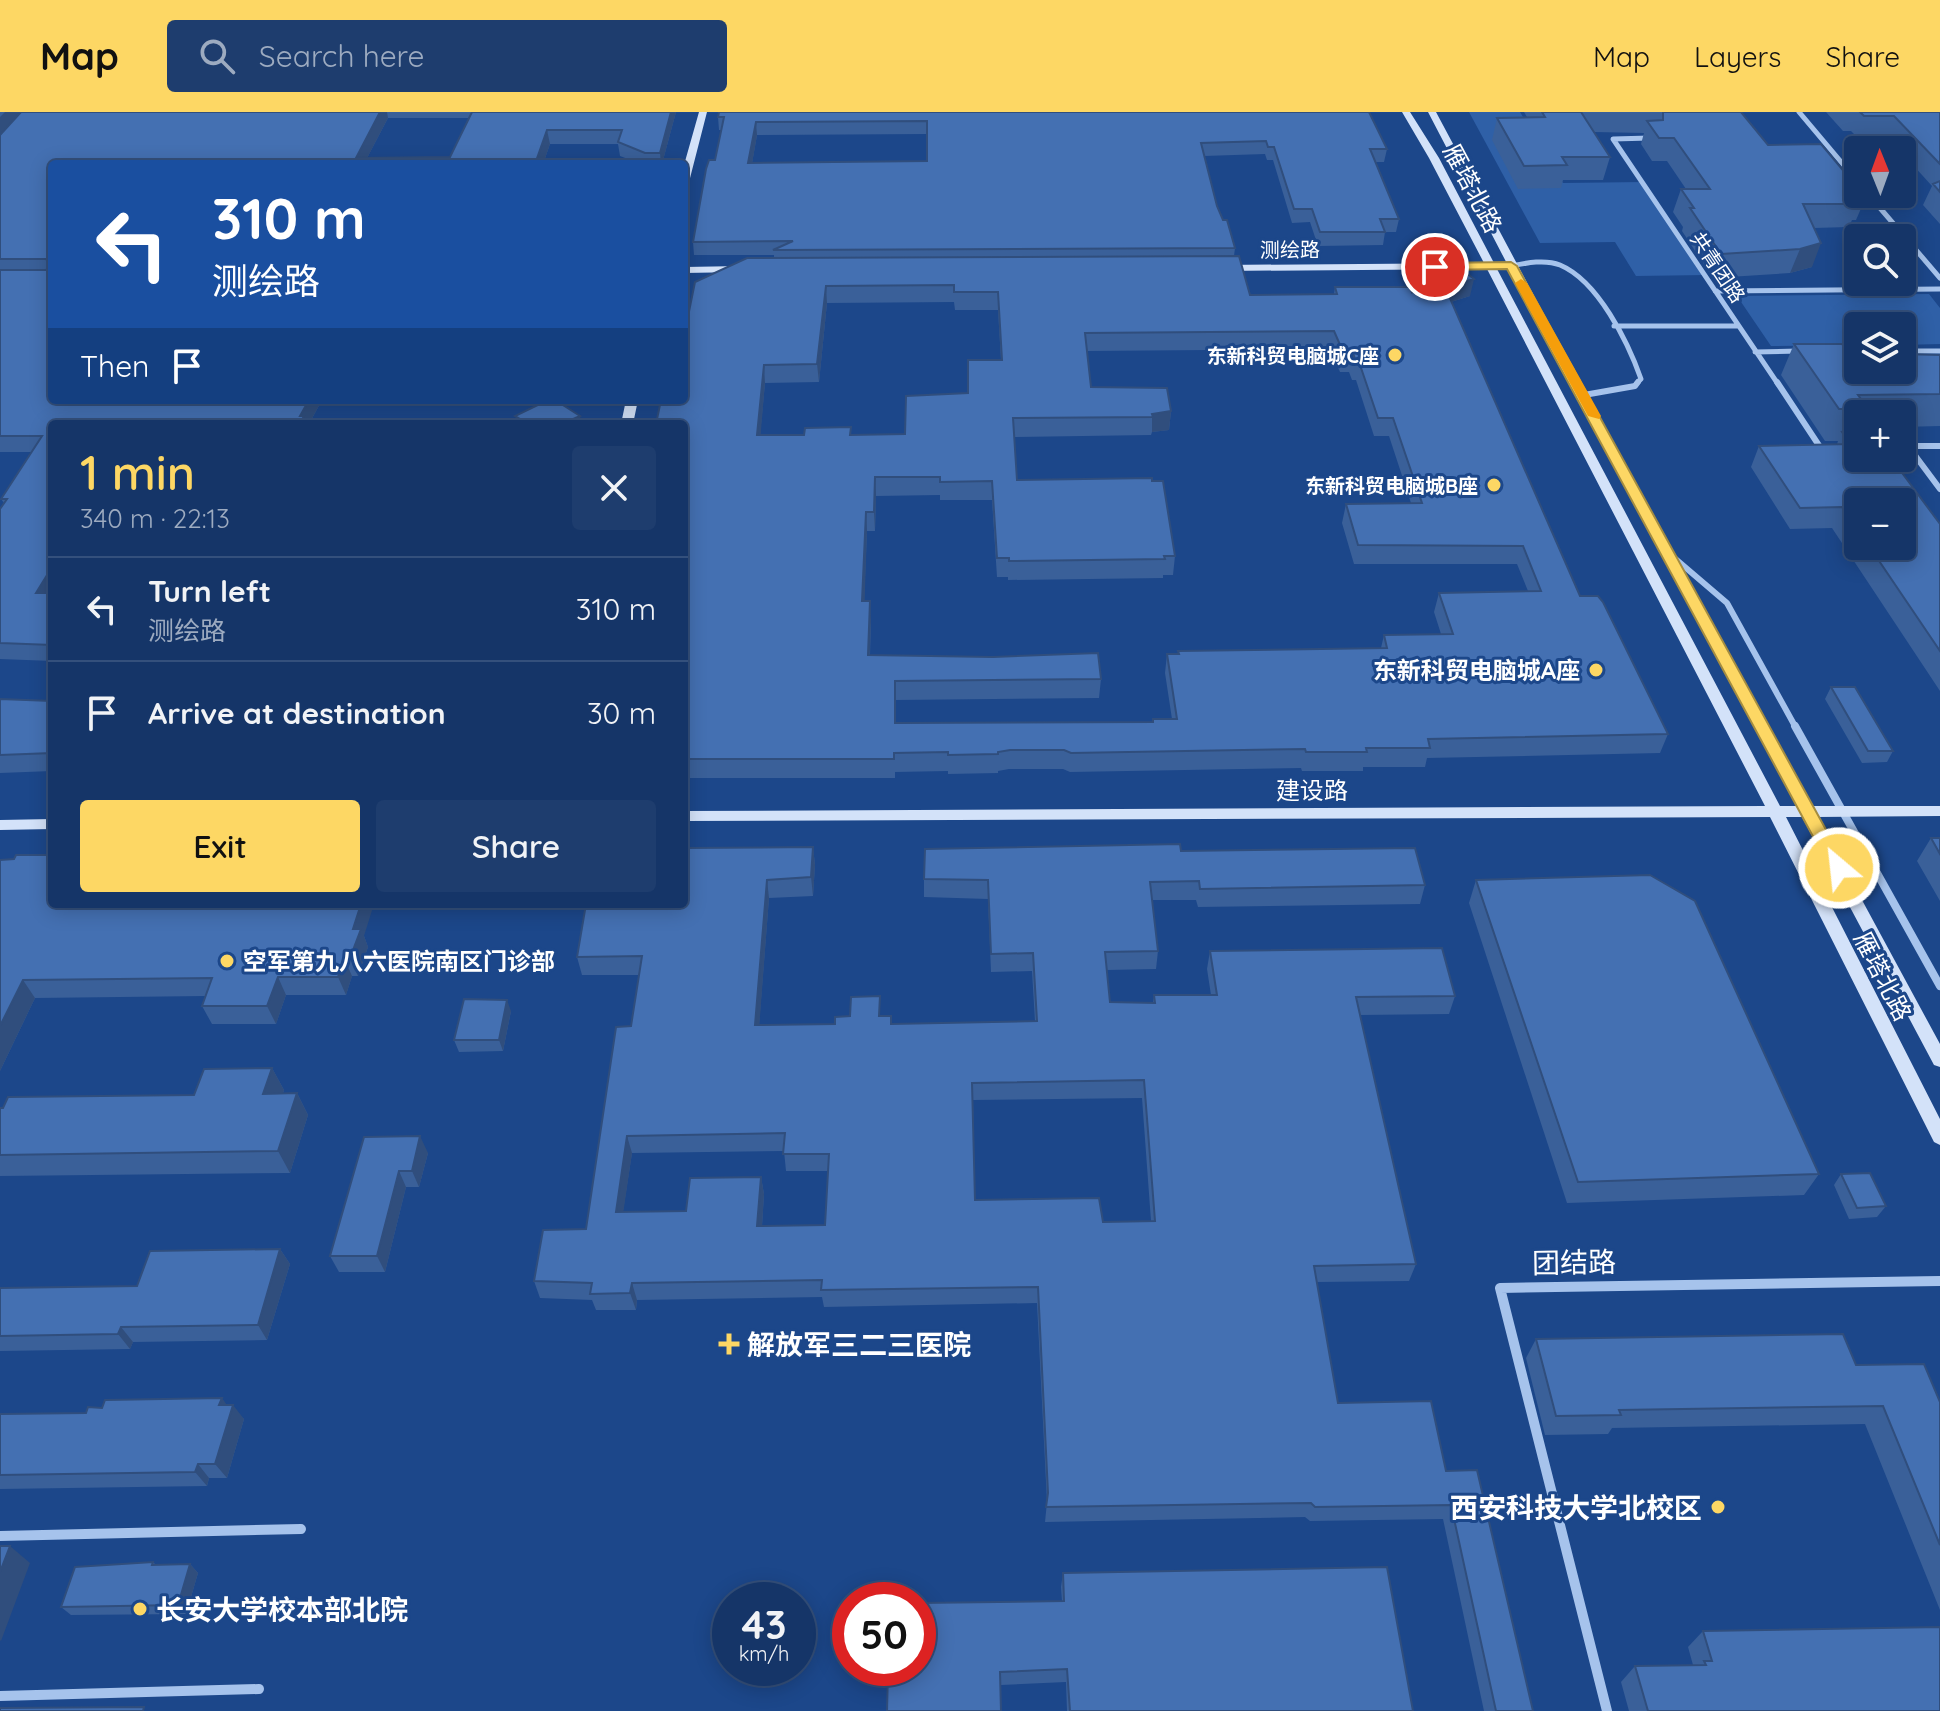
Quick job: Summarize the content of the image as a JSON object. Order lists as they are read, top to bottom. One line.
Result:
{"streets":{"main road":["雁塔北路","测绘路","建设路"],"street":["共青团路","团结路"]},"crossings":[["雁塔北路","测绘路"],["雁塔北路","建设路"]],"places":{"other":["东新科贸电脑城C座","东新科贸电脑城B座","东新科贸电脑城A座","空军第九八六医院南区门诊部","西安科技大学北校区","长安大学校本部北院"],"health":["解放军三二三医院"]},"north":"top","page":{"header":"Map","search":"Search here","nav":["Map","Layers","Share"],"map_buttons":["+","−"],"turn":["310 m","测绘路"],"then":"Then","heading":["1 min","340 m · 22:13"],"list":[{"name":"Turn left","note":"测绘路","value":"310 m"},{"name":"Arrive at destination","value":"30 m"}],"buttons":["Exit","Share"],"speed":"43 km/h","limit":"50"}}
